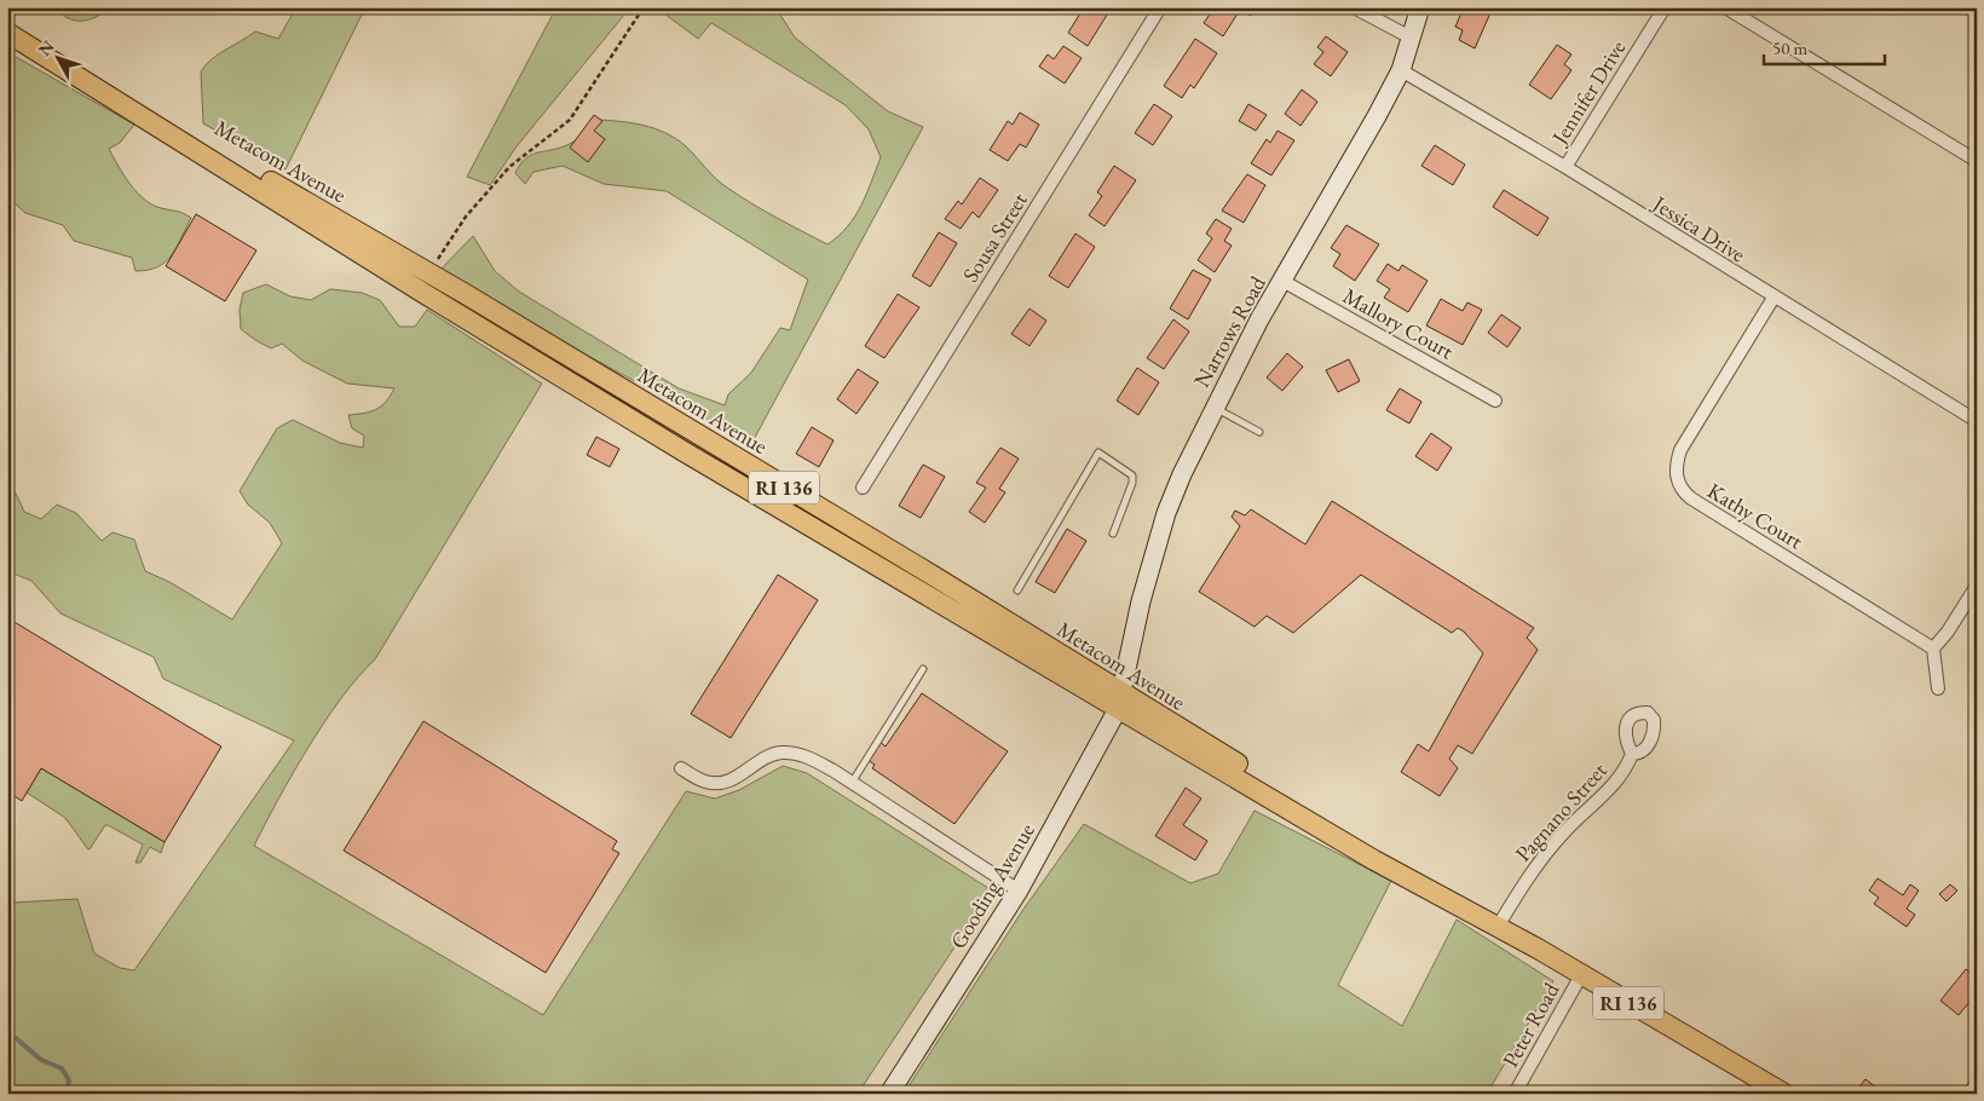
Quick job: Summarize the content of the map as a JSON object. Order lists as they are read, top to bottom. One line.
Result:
{"streets":{"main road":["Metacom Avenue","RI 136"],"street":["Jennifer Drive","Jessica Drive","Sousa Street","Mallory Court","Narrows Road","Kathy Court","Pagnano Street","Gooding Avenue","Peter Road"]},"crossings":[["Jennifer Drive","Jessica Drive"],["Metacom Avenue","Narrows Road"],["Metacom Avenue","Pagnano Street"],["Metacom Avenue","Gooding Avenue"],["Metacom Avenue","Peter Road"],["Jessica Drive","Narrows Road"],["Jessica Drive","Kathy Court"],["Mallory Court","Narrows Road"],["Narrows Road","Gooding Avenue"]],"scale_bar":"50 m","north":"top left"}
